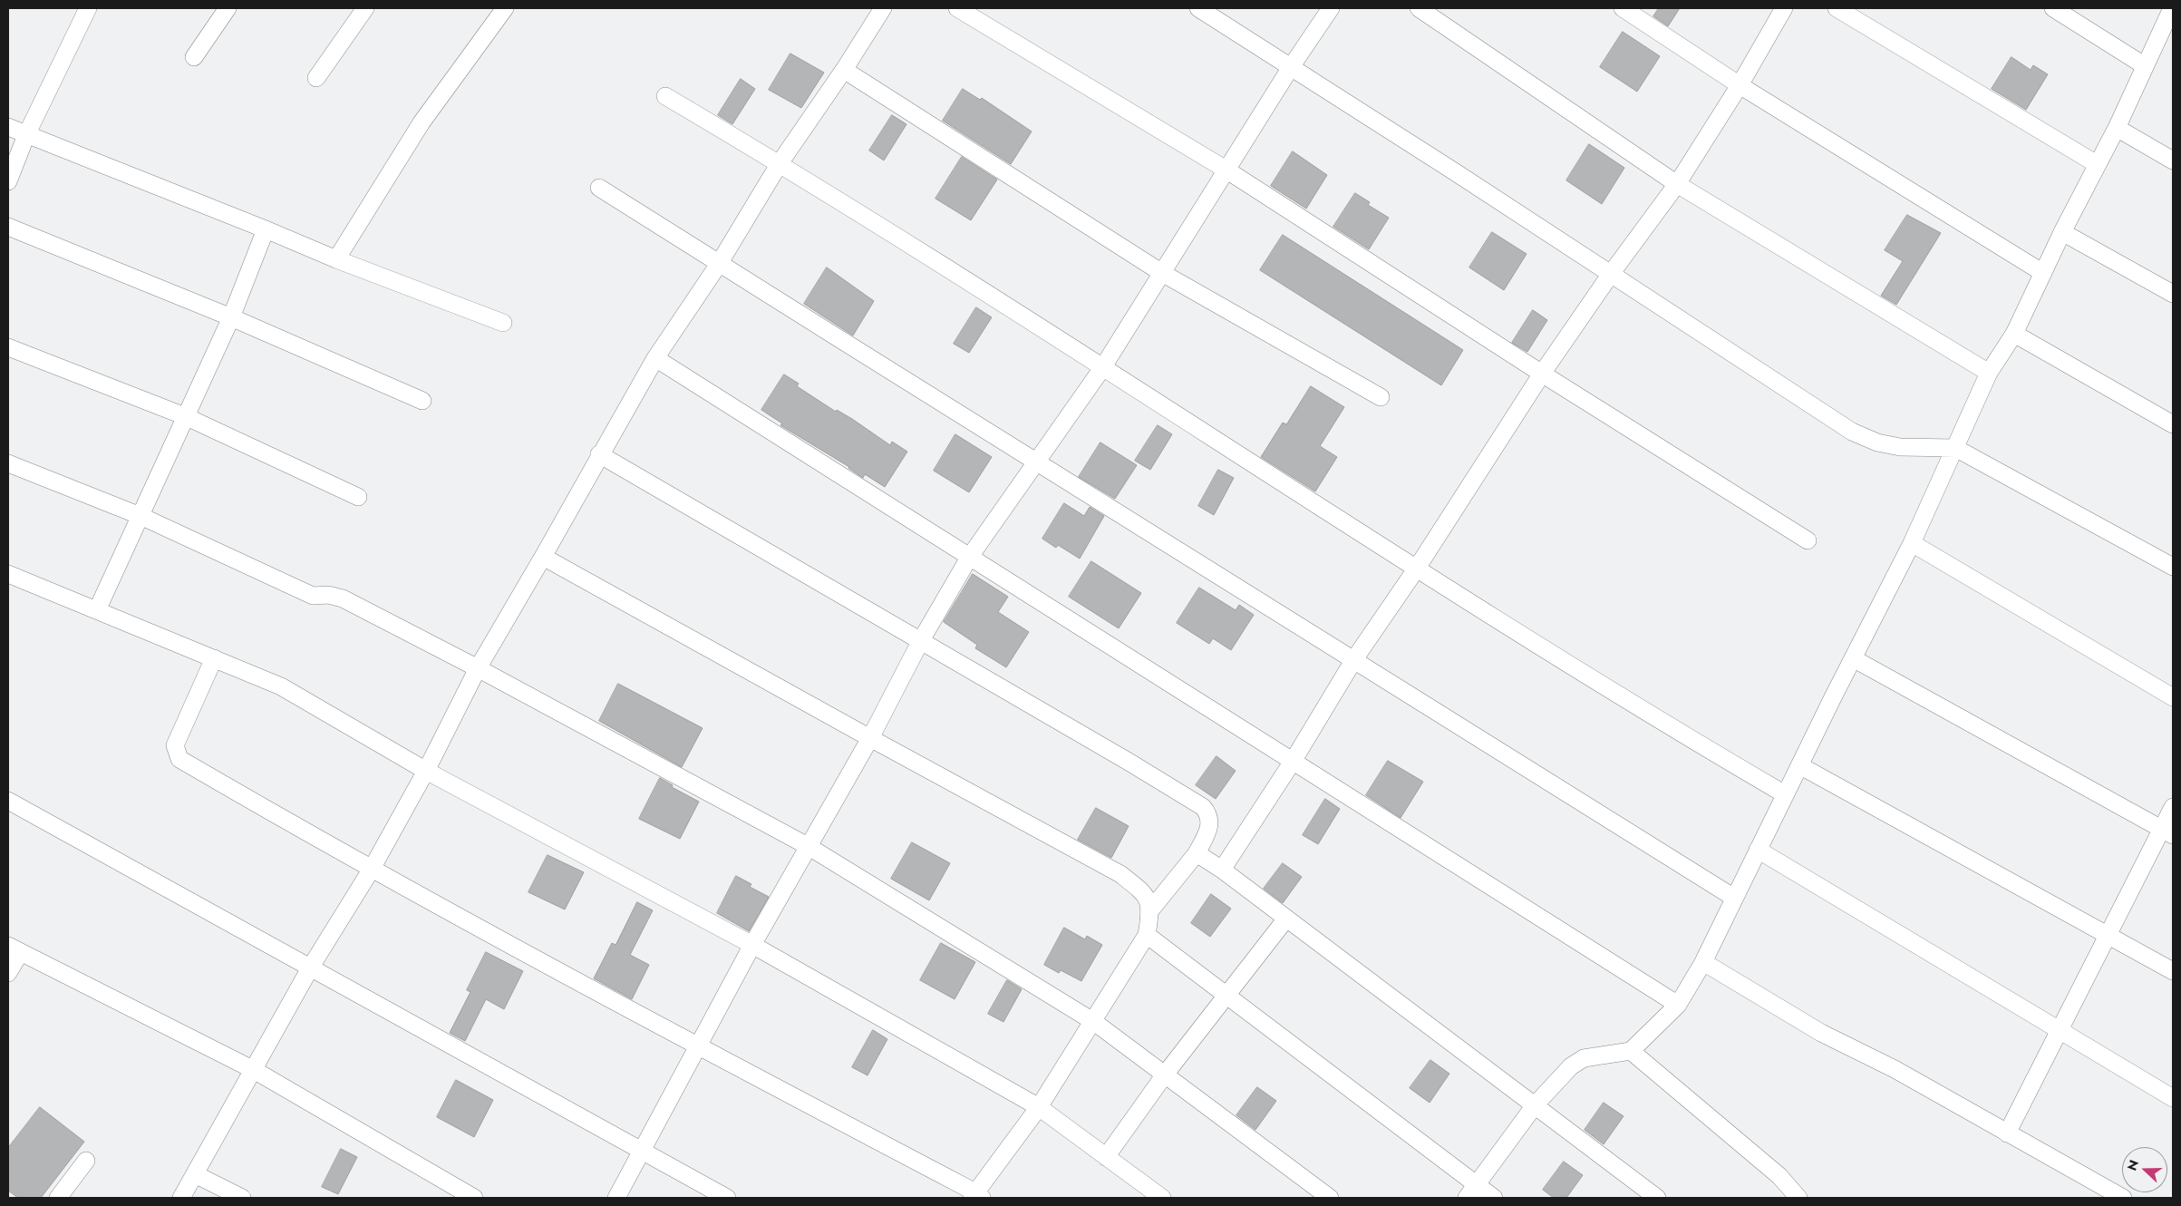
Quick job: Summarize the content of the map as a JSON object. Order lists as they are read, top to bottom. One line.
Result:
{"north":"left"}
